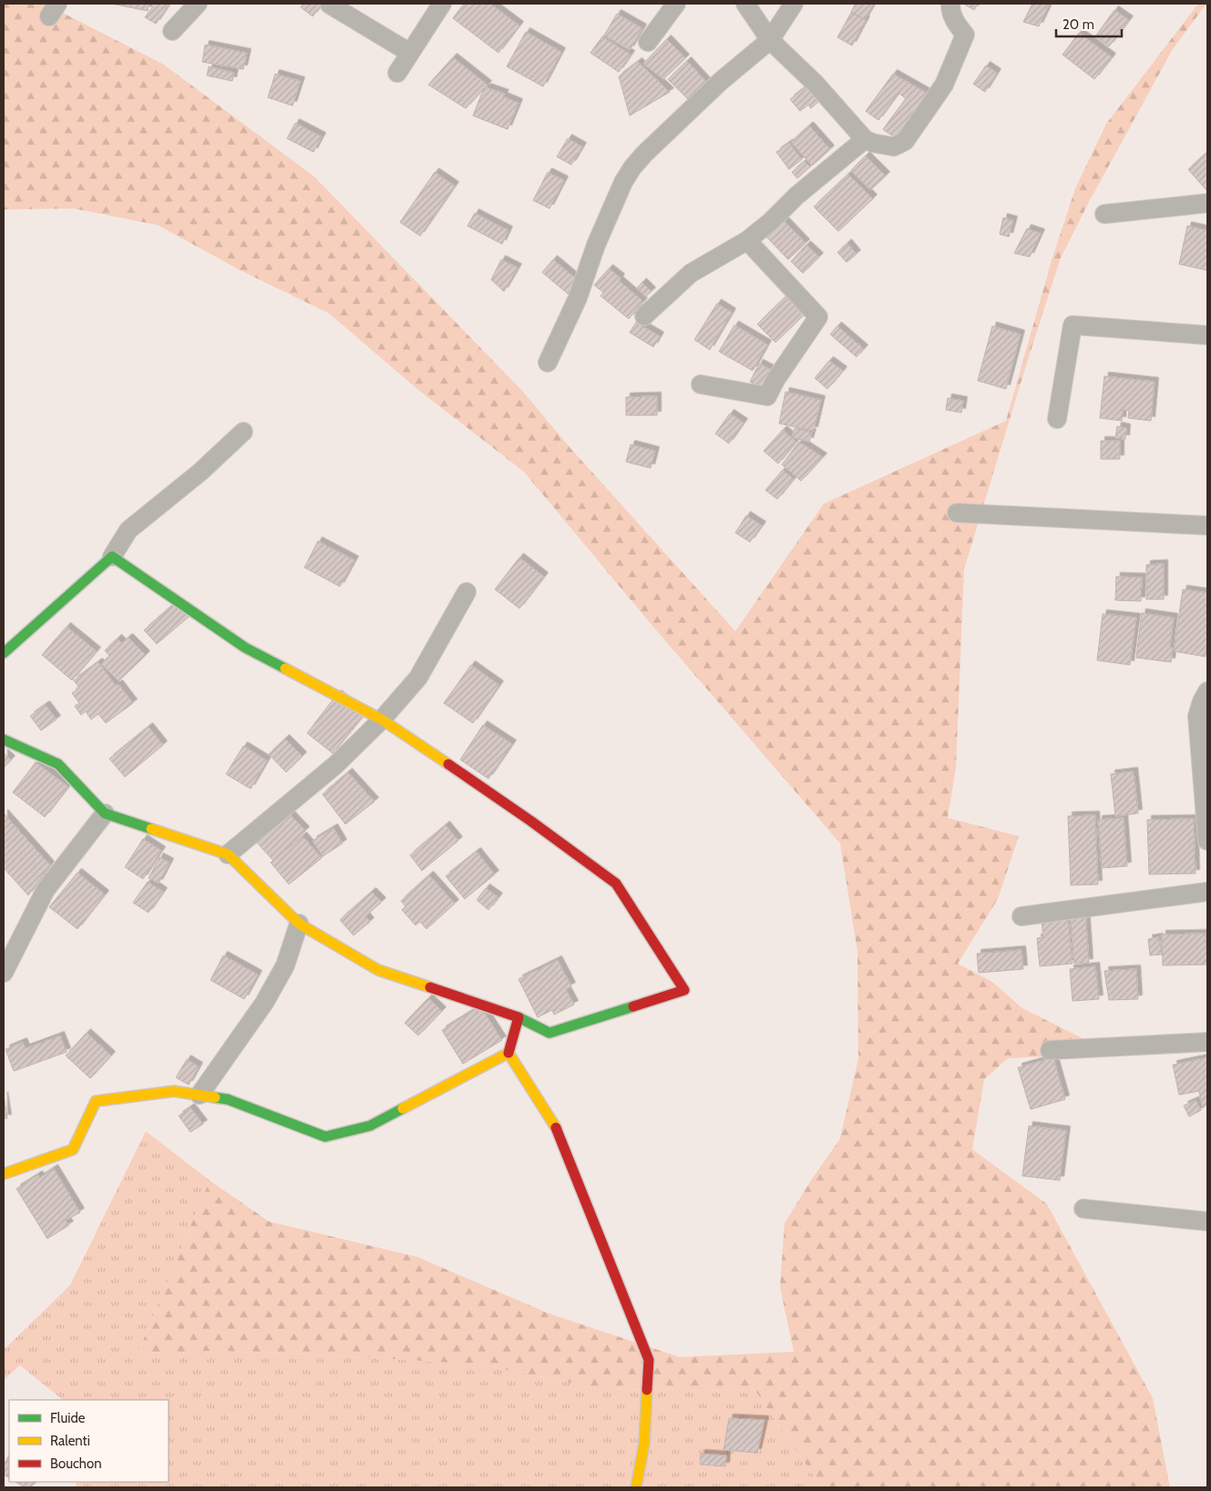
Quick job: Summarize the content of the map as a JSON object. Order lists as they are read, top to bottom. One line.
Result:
{"legend":["Fluide","Ralenti","Bouchon"],"scale_bar":"20 m"}
